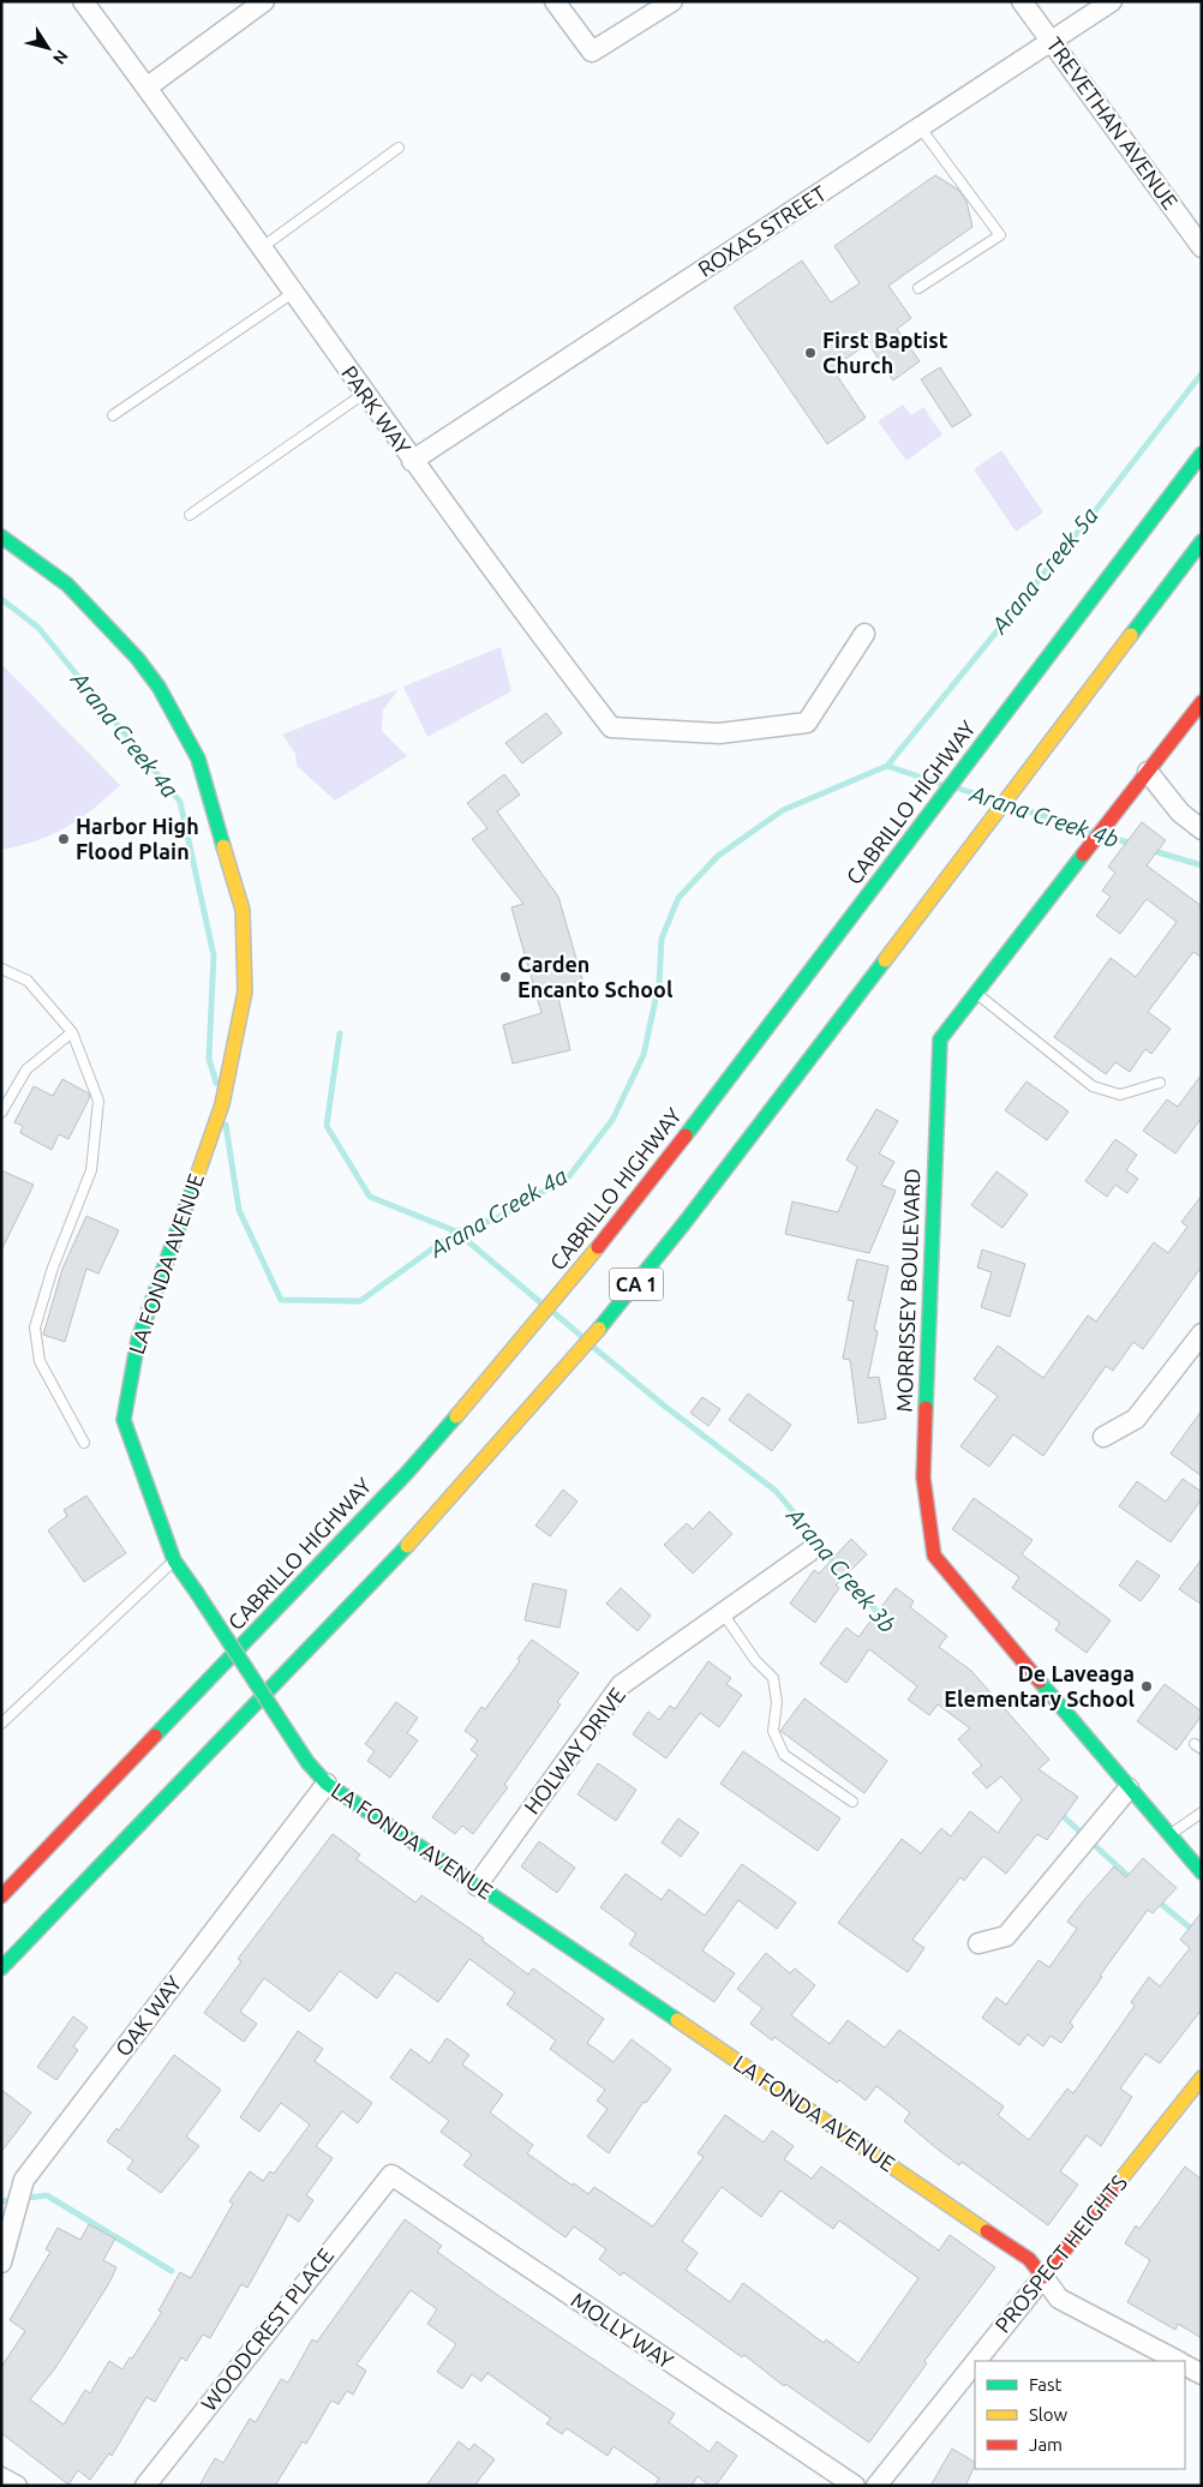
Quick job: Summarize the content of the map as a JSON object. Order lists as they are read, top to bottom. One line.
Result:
{"streets":{"main road":["CABRILLO HIGHWAY","LA FONDA AVENUE","CA 1","MORRISSEY BOULEVARD","PROSPECT HEIGHTS"],"street":["TREVETHAN AVENUE","ROXAS STREET","PARK WAY","HOLWAY DRIVE","OAK WAY","WOODCREST PLACE","MOLLY WAY"]},"crossings":[["TREVETHAN AVENUE","ROXAS STREET"],["ROXAS STREET","PARK WAY"],["LA FONDA AVENUE","HOLWAY DRIVE"],["LA FONDA AVENUE","OAK WAY"],["LA FONDA AVENUE","PROSPECT HEIGHTS"],["WOODCREST PLACE","MOLLY WAY"]],"water":["Arana Creek 5a","Arana Creek 4a","Arana Creek 4b","Arana Creek 3b"],"places":["First Baptist Church","Harbor High Flood Plain","Carden Encanto School","De Laveaga Elementary School"],"legend":["Fast","Slow","Jam"],"north":"bottom right"}
